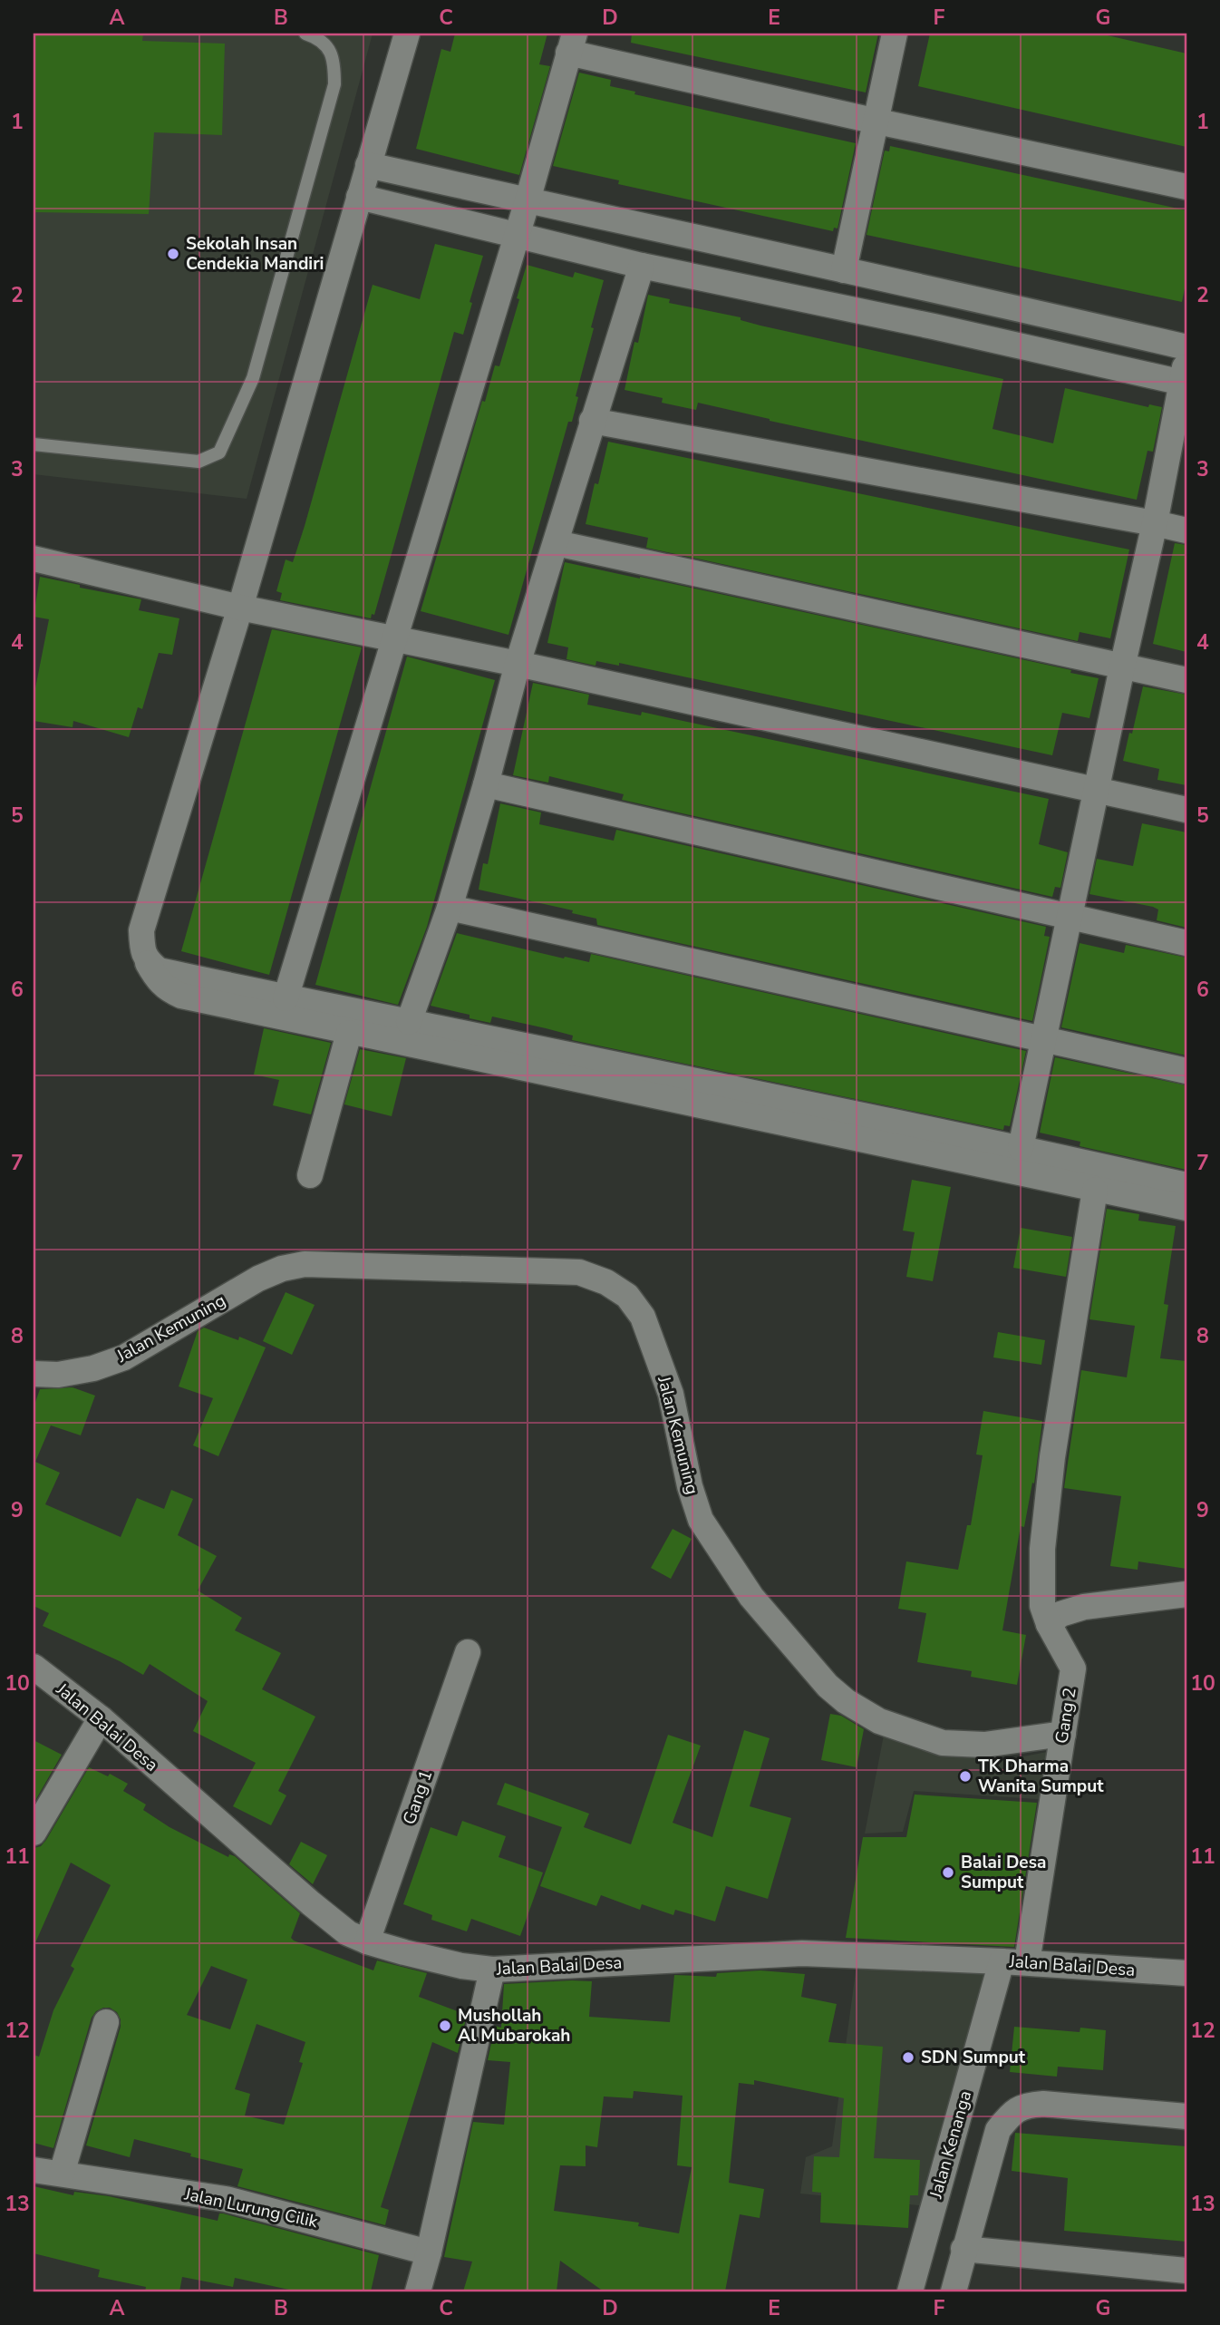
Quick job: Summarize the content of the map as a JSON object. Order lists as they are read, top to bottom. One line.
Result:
{"streets":{"street":["Jalan Kemuning","Gang 2","Jalan Balai Desa","Gang 1","Jalan Kenanga","Jalan Lurung Cilik"]},"crossings":[["Jalan Kemuning","Gang 2"],["Gang 2","Jalan Balai Desa"],["Gang 2","Jalan Kenanga"],["Jalan Balai Desa","Gang 1"],["Jalan Balai Desa","Jalan Kenanga"]],"places":["Sekolah Insan Cendekia Mandiri","TK Dharma Wanita Sumput","Balai Desa Sumput","Mushollah Al Mubarokah","SDN Sumput"],"grid":{"columns":["A","B","C","D","E","F","G"],"rows":["1","2","3","4","5","6","7","8","9","10","11","12","13"]}}
